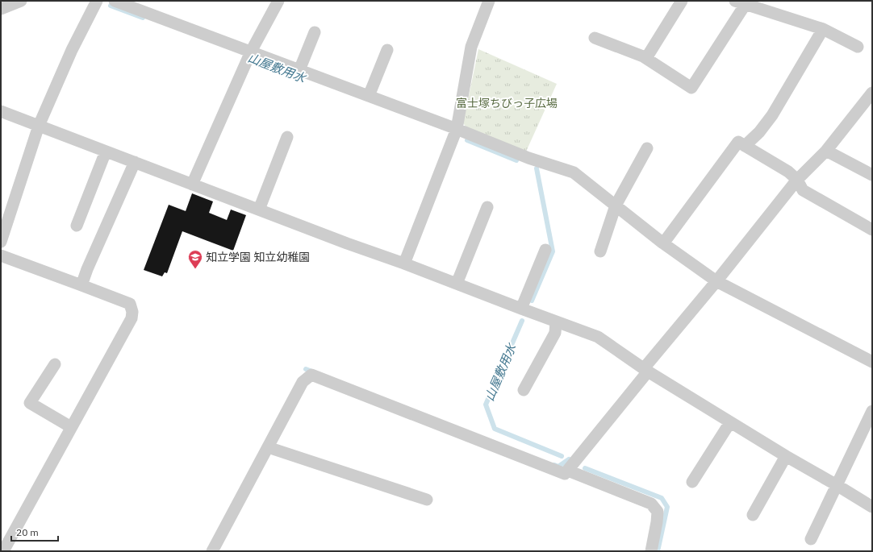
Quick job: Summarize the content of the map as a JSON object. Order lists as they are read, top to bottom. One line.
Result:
{"water":["山屋敷用水"],"parks":["富士塚ちびっ子広場"],"places":{"school or university":["知立学園 知立幼稚園"]},"scale_bar":"20 m"}
